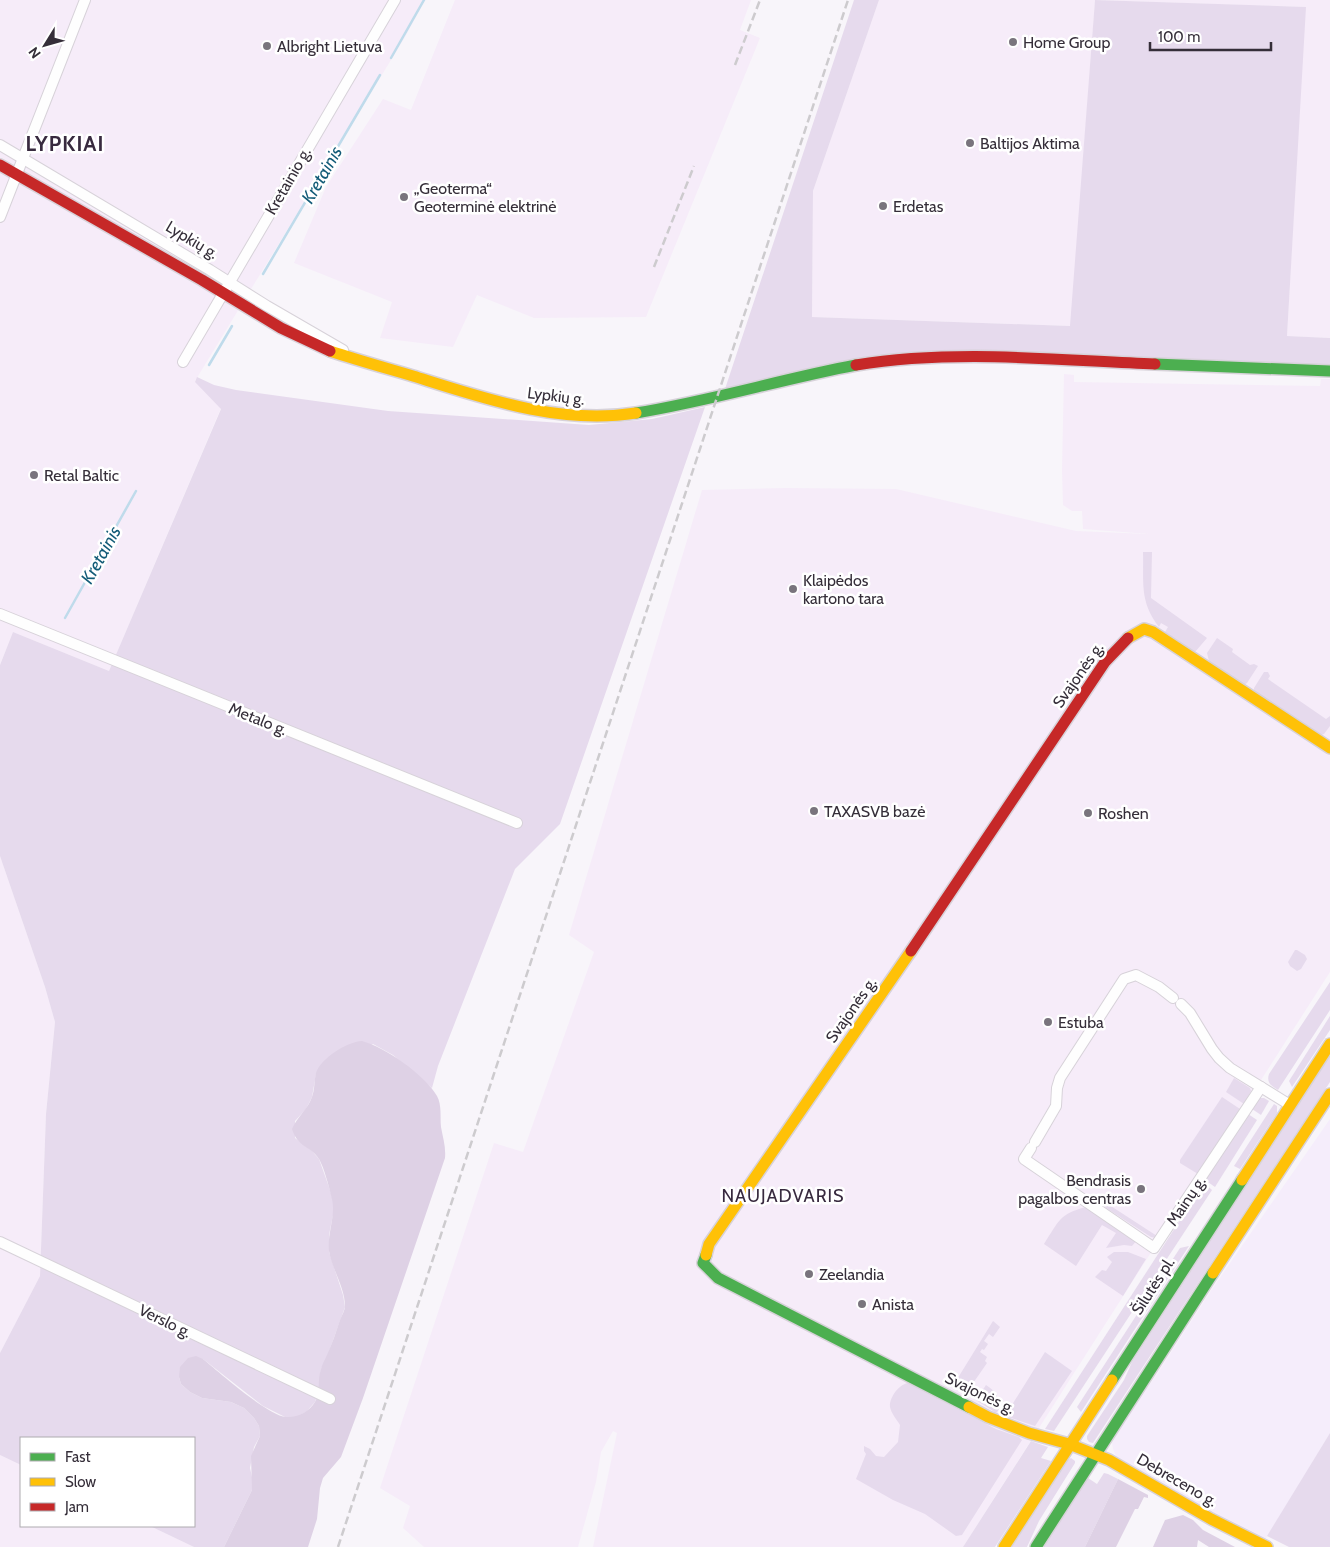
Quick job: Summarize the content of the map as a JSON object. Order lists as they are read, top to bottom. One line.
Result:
{"streets":{"street":["Kretainio g.","Lypkių g.","Svajonės g.","Metalo g.","Mainų g.","Šilutės pl.","Verslo g.","Debreceno g."]},"crossings":[["Kretainio g.","Lypkių g."],["Svajonės g.","Šilutės pl."],["Svajonės g.","Debreceno g."],["Mainų g.","Šilutės pl."],["Šilutės pl.","Debreceno g."]],"districts":["LYPKIAI","NAUJADVARIS"],"water":["Kretainis"],"places":["Home Group","Albright Lietuva","Baltijos Aktima","„Geoterma“ Geoterminė elektrinė","Erdetas","Retal Baltic","Klaipėdos kartono tara","TAXASVB bazė","Roshen","Estuba","Bendrasis pagalbos centras","Zeelandia","Anista"],"legend":["Fast","Slow","Jam"],"scale_bar":"100 m","north":"bottom left"}
